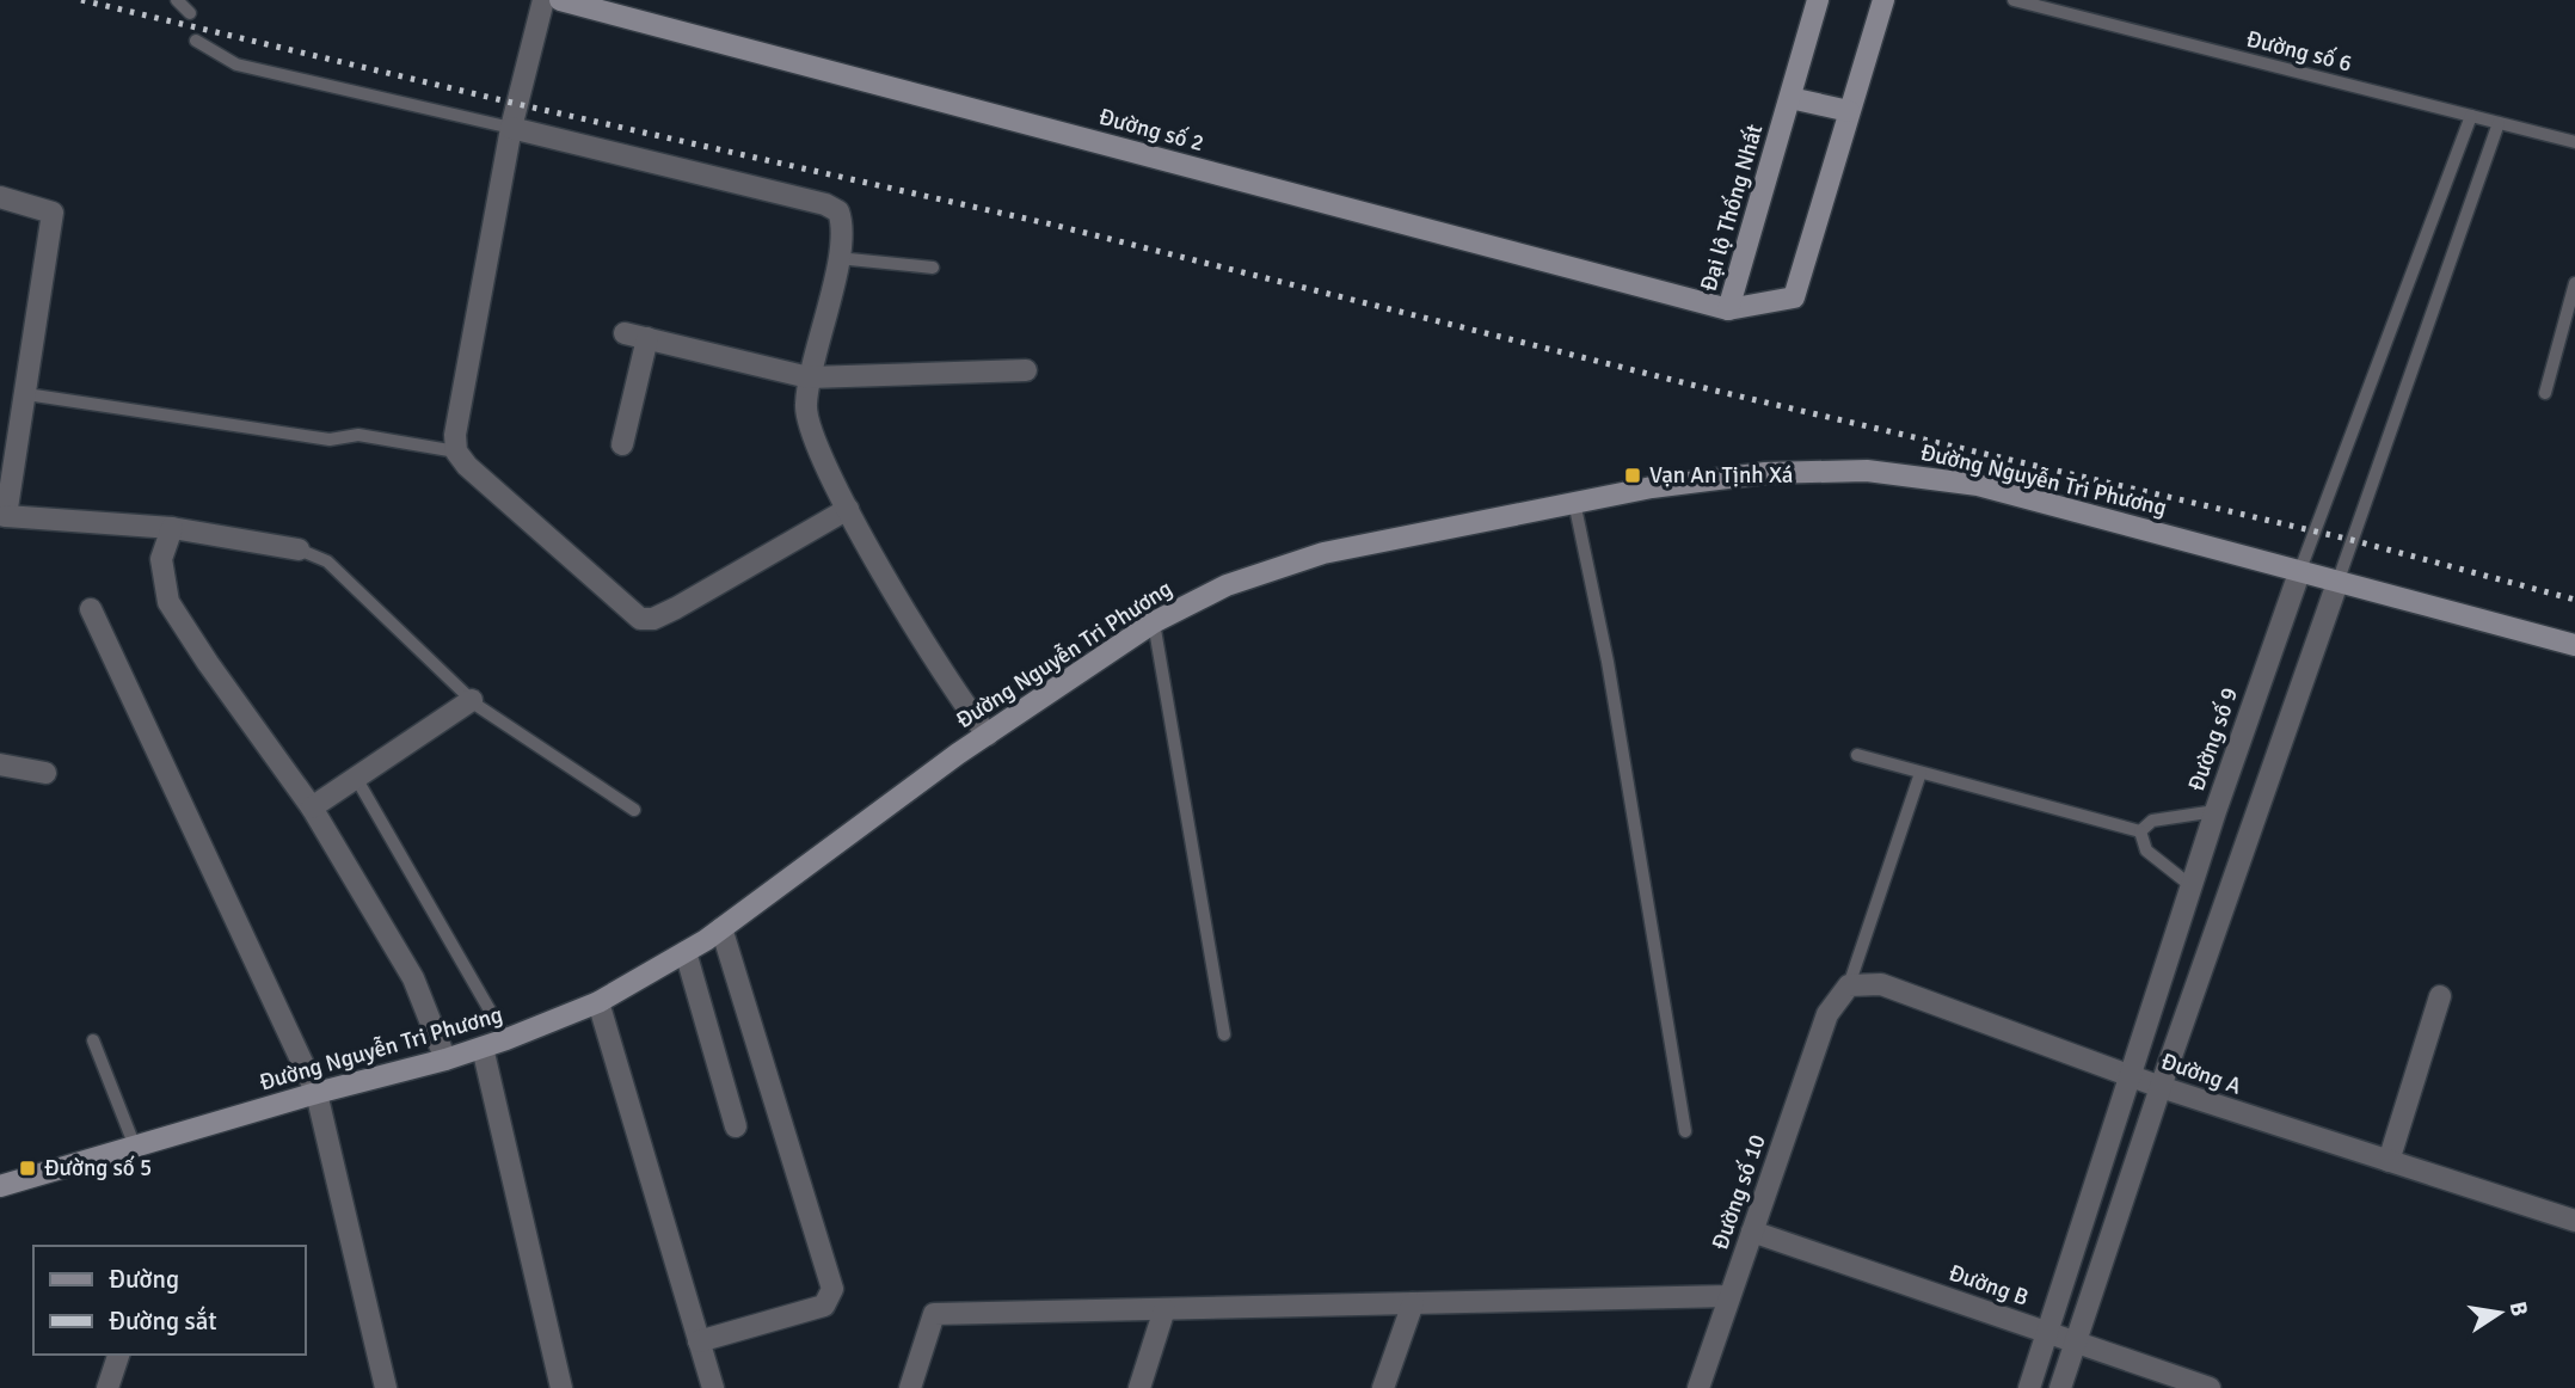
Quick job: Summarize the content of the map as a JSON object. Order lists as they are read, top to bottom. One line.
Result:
{"streets":{"main road":["Đường số 2","Đại lộ Thống Nhất","Đường Nguyễn Tri Phương"],"street":["Đường số 9","Đường A","Đường số 10","Đường B"],"lane":["Đường số 6"]},"crossings":[["Đường số 6","Đường số 9"],["Đường số 2","Đại lộ Thống Nhất"],["Đường Nguyễn Tri Phương","Đường số 9"],["Đường số 9","Đường A"],["Đường số 9","Đường B"],["Đường A","Đường số 10"],["Đường số 10","Đường B"]],"places":{"transit":["Vạn An Tịnh Xá","Đường số 5"]},"legend":["Đường","Đường sắt"],"north":"right"}
